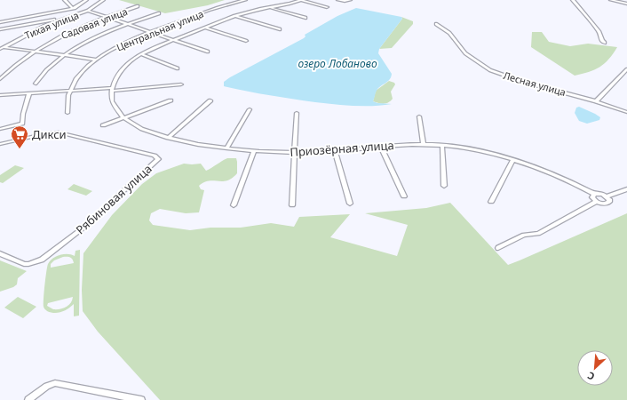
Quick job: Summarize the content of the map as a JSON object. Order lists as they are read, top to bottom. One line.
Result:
{"streets":{"street":["Садовая улица","Тихая улица","Центральная улица","Лесная улица","Приозёрная улица","Рябиновая улица"]},"water":["озеро Лобаново"],"places":{"supermarket":["Дикси"]},"north":"bottom left"}
